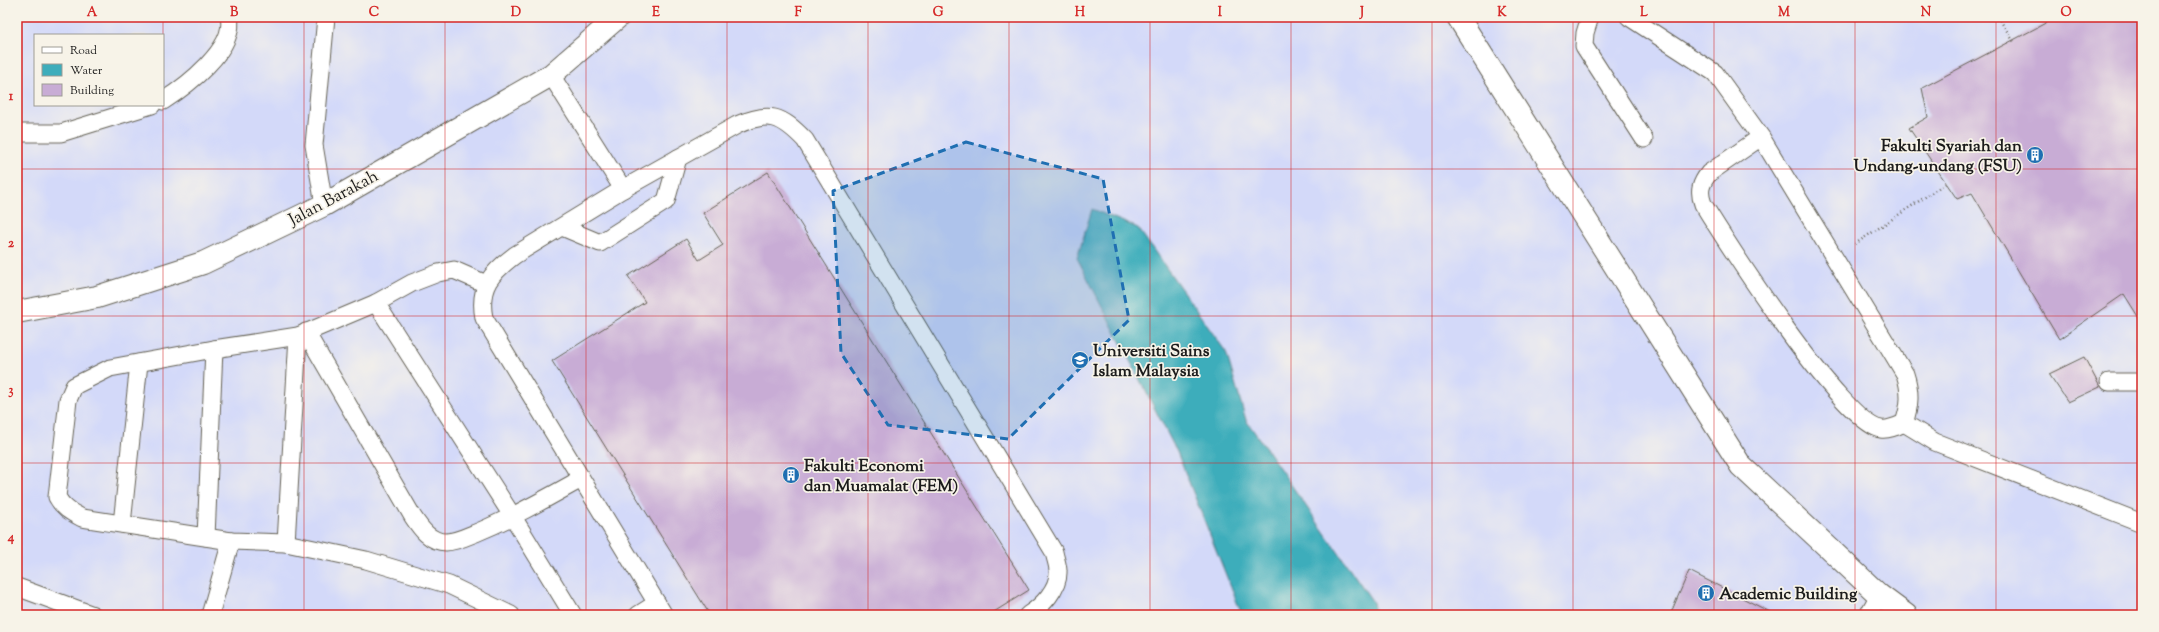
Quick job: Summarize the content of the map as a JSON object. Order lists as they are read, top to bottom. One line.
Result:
{"streets":{"street":["Jalan Barakah"]},"places":{"building":["Fakulti Syariah dan Undang-undang (FSU)","Fakulti Economi dan Muamalat (FEM)","Academic Building"],"school or university":["Universiti Sains Islam Malaysia"]},"legend":["Road","Water","Building"],"grid":{"columns":["A","B","C","D","E","F","G","H","I","J","K","L","M","N","O"],"rows":["1","2","3","4"]}}
